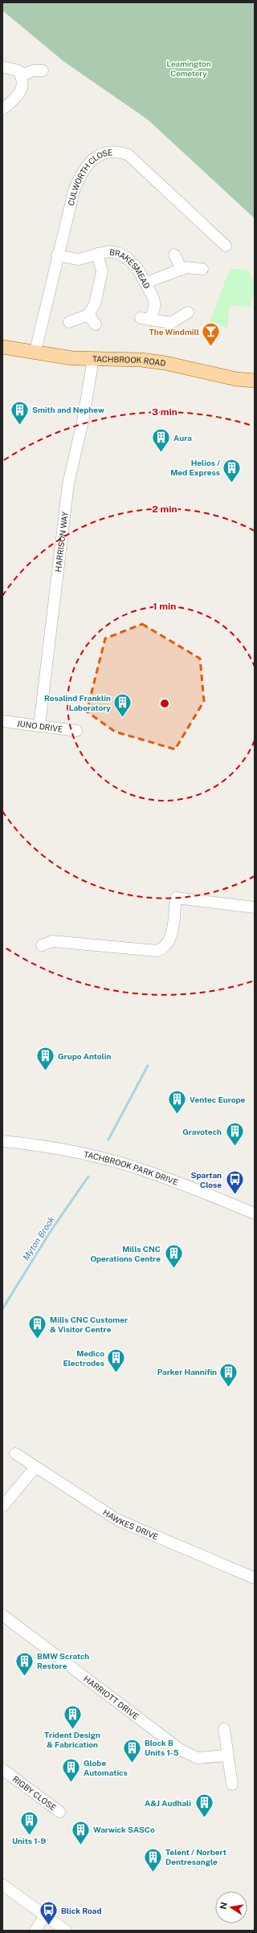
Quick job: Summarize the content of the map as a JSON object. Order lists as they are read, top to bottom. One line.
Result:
{"streets":{"main road":["TACHBROOK ROAD"],"street":["CULWORTH CLOSE","BRAKESMEAD","HARRISON WAY","JUNO DRIVE","TACHBROOK PARK DRIVE","HAWKES DRIVE","HARRIOTT DRIVE","RIGBY CLOSE"]},"crossings":[["CULWORTH CLOSE","BRAKESMEAD"],["CULWORTH CLOSE","TACHBROOK ROAD"],["TACHBROOK ROAD","HARRISON WAY"],["HARRISON WAY","JUNO DRIVE"]],"water":["Myton Brook"],"parks":["Leamington Cemetery"],"places":{"bar":["The Windmill"],"building":["Smith and Nephew","Aura","Helios / Med Express","Rosalind Franklin Laboratory","Grupo Antolin","Ventec Europe","Gravotech","Mills CNC Operations Centre","Mills CNC Customer & Visitor Centre","Medico Electrodes","Parker Hannifin","BMW Scratch Restore","Trident Design & Fabrication","Block B Units 1-5","Globe Automatics","A&J Audhali","Units 1-9","Warwick SASCo","Telent / Norbert Dentresangle"],"bus stop":["Spartan Close","Blick Road"]},"north":"left","rings":["3 min","2 min","1 min"]}
